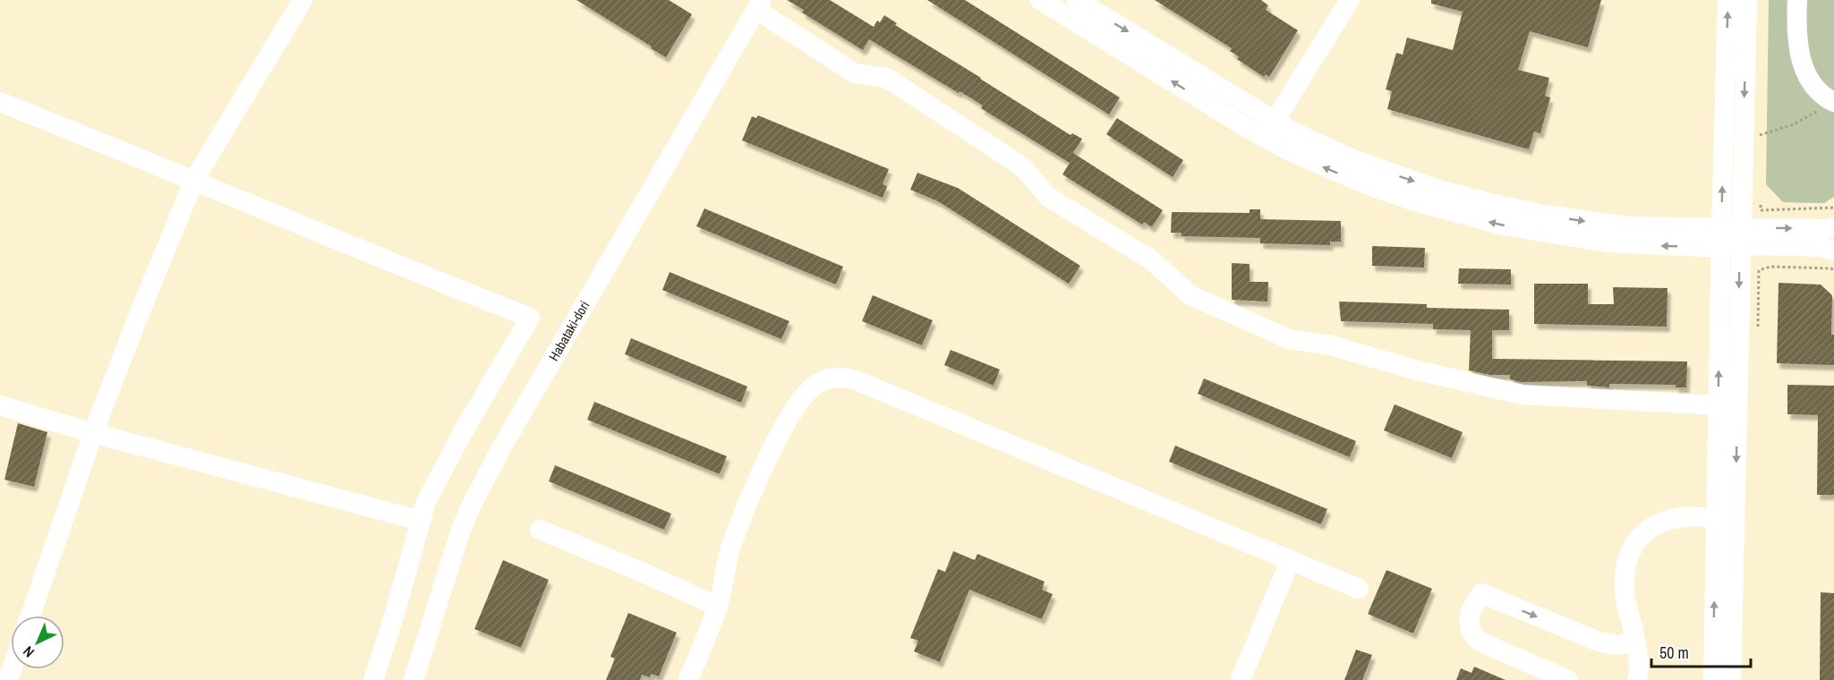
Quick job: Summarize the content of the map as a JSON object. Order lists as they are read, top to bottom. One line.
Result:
{"streets":{"street":["Habataki-dori"]},"scale_bar":"50 m","north":"bottom left"}
